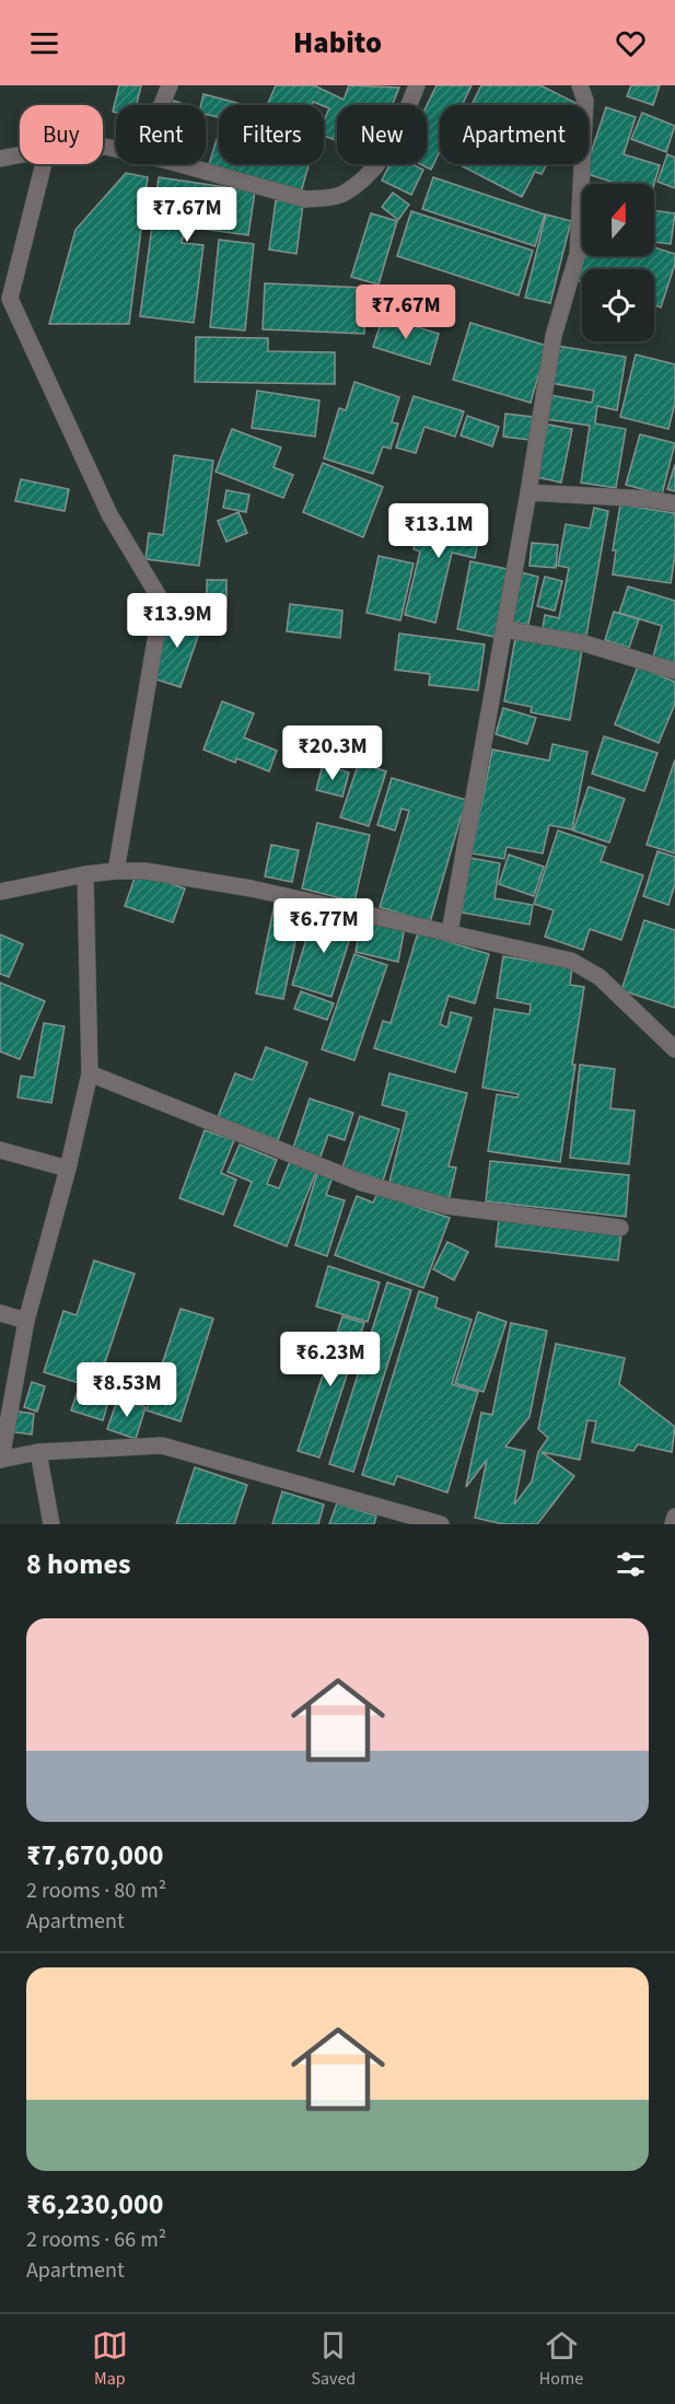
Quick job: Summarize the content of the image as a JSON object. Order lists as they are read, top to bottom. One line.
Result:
{"north":"top","page":{"header":"Habito","chip":["Buy","Rent","Filters","New","Apartment"],"price":["₹7.67M","₹7.67M","₹13.1M","₹13.9M","₹20.3M","₹6.77M","₹6.23M","₹8.53M"],"heading":"8 homes","list":[{"name":"₹7,670,000","note":"2 rooms · 80 m² · Apartment"},{"name":"₹6,230,000","note":"2 rooms · 66 m² · Apartment"}],"tabs":["Map","Saved","Home"]}}
